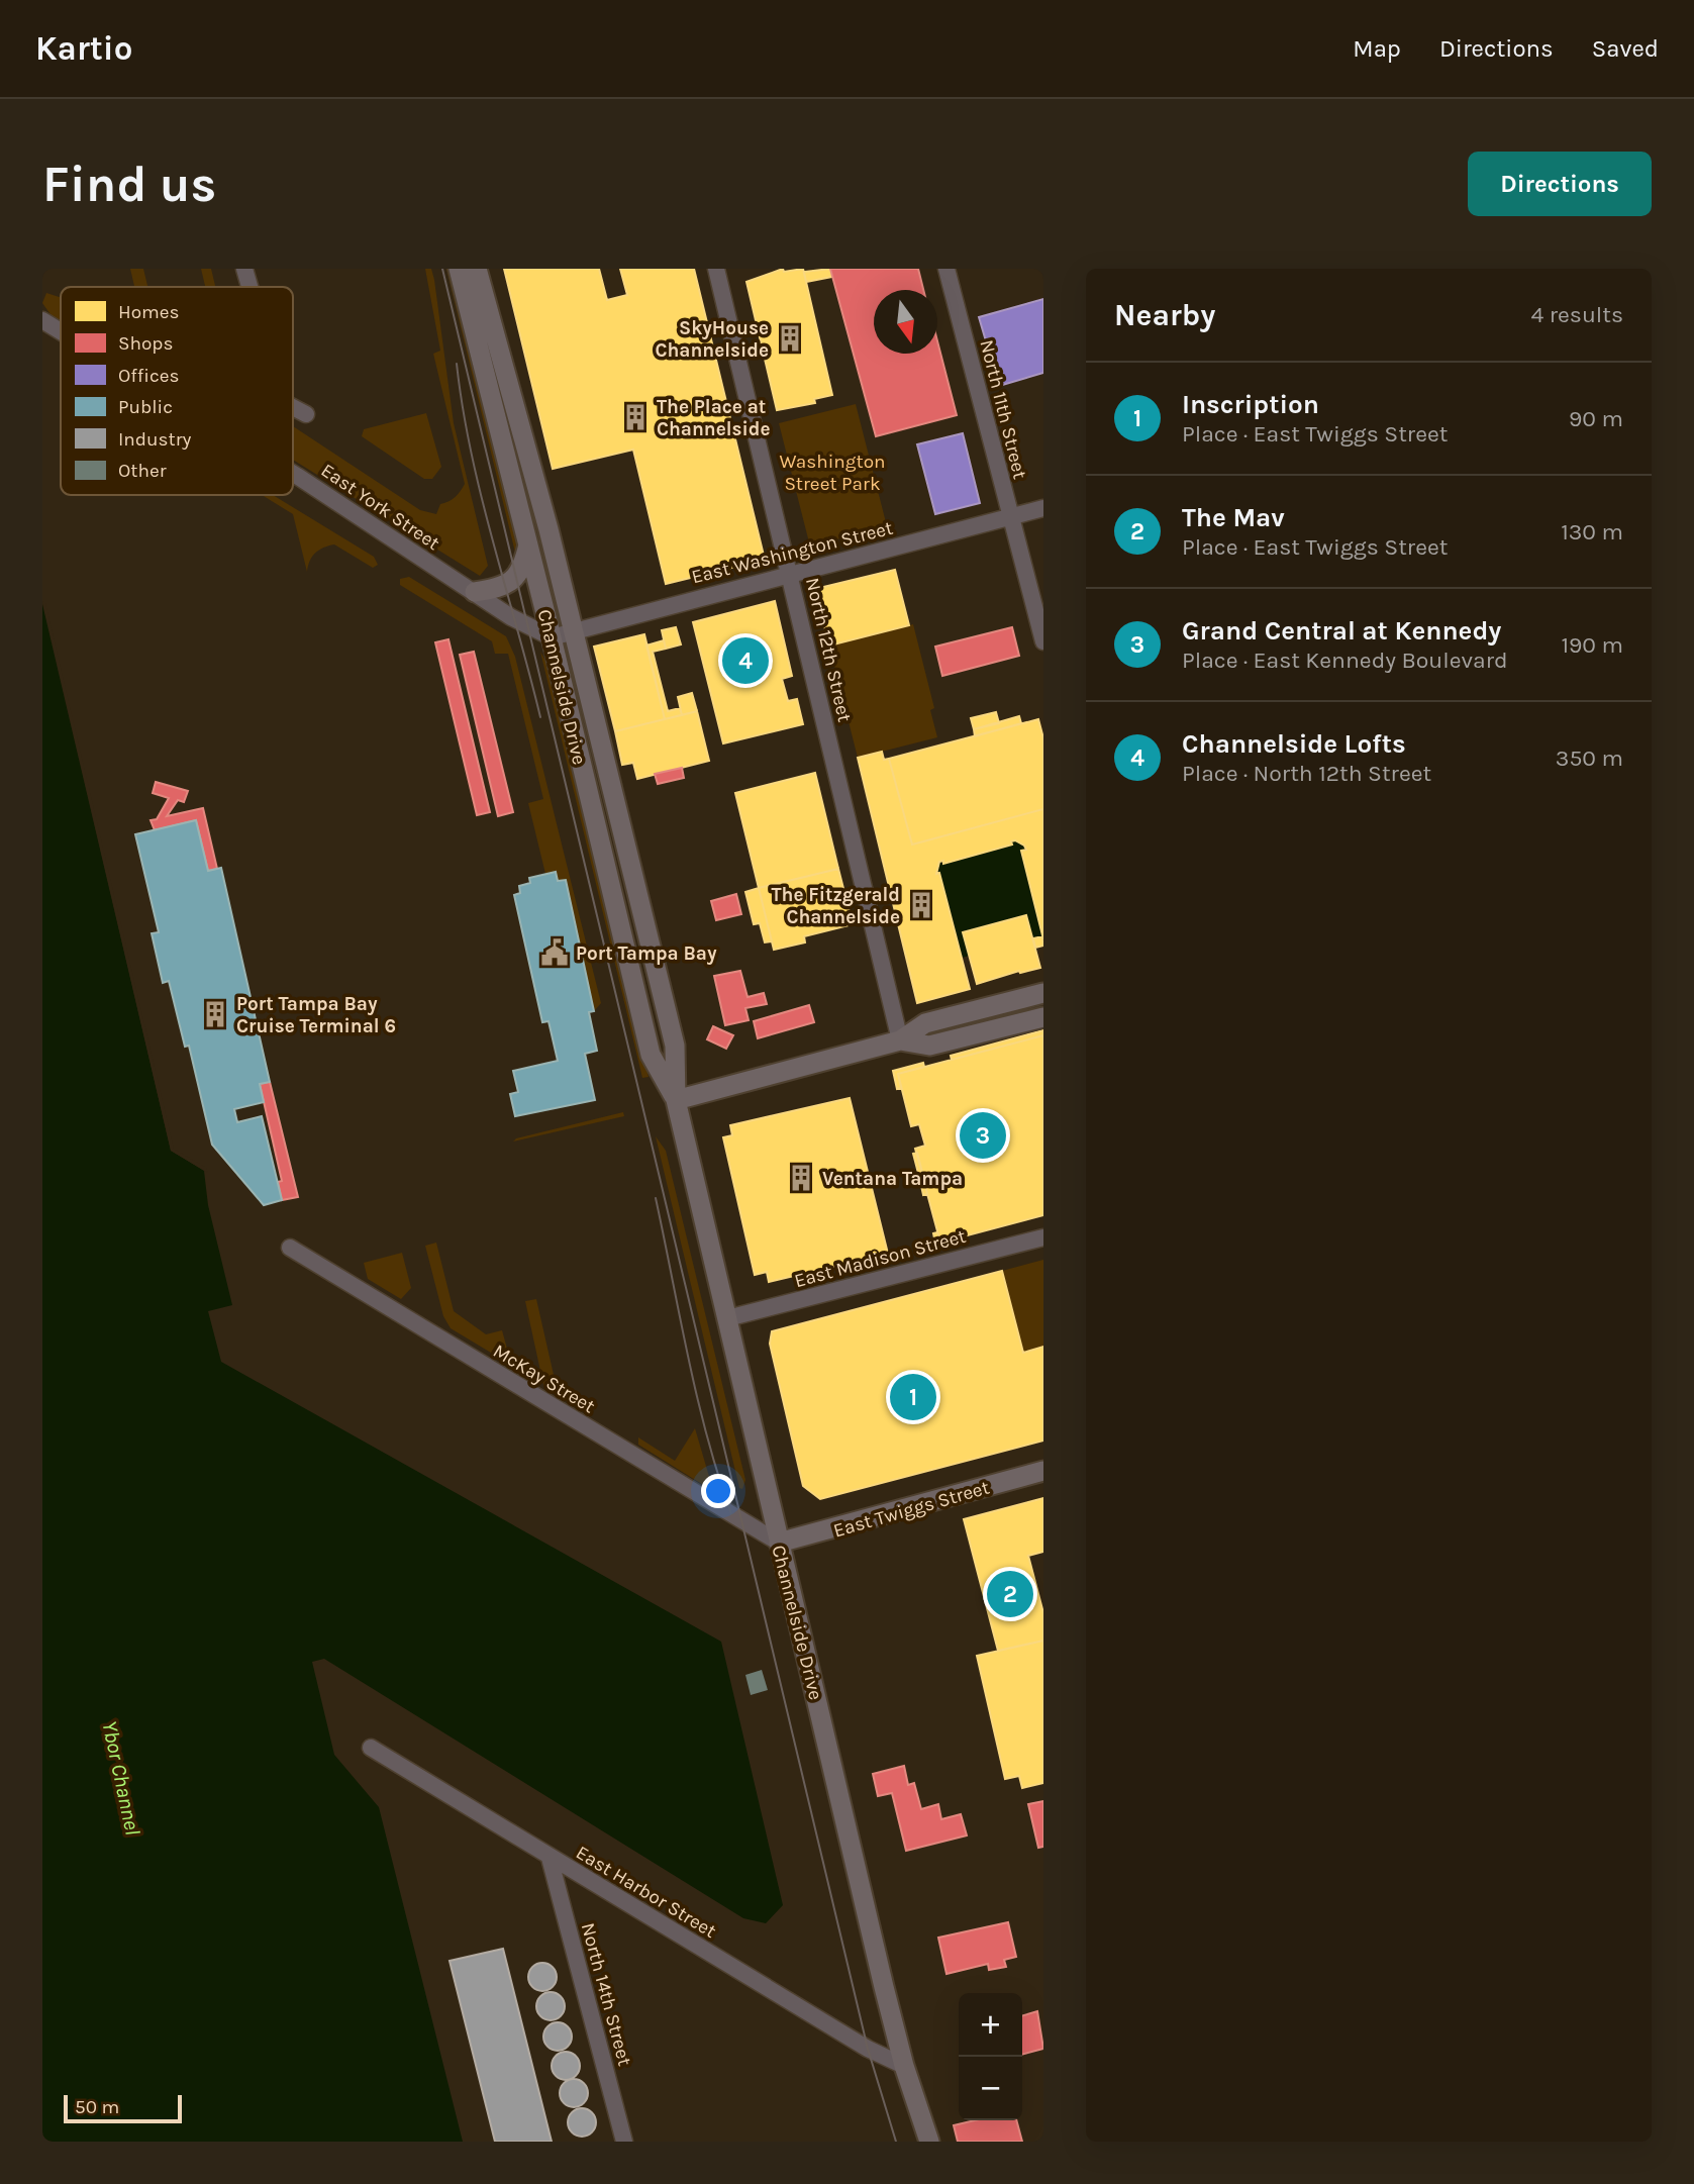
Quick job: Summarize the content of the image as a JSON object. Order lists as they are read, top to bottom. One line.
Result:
{"streets":{"main road":["Channelside Drive","East Twiggs Street"],"street":["North 11th Street","East York Street","East Washington Street","North 12th Street","East Madison Street","McKay Street","East Harbor Street","North 14th Street"]},"crossings":[["North 11th Street","East Washington Street"],["East York Street","East Washington Street"],["East York Street","Channelside Drive"],["East Washington Street","North 12th Street"],["East Washington Street","Channelside Drive"],["Channelside Drive","East Madison Street"],["Channelside Drive","McKay Street"],["Channelside Drive","East Twiggs Street"],["Channelside Drive","East Harbor Street"],["McKay Street","East Twiggs Street"],["East Harbor Street","North 14th Street"]],"water":["Ybor Channel"],"parks":["Washington Street Park"],"places":{"building":["SkyHouse Channelside","The Place at Channelside","The Fitzgerald Channelside","Port Tampa Bay Cruise Terminal 6","Ventana Tampa"],"public building":["Port Tampa Bay"]},"legend":["Homes","Shops","Offices","Public","Industry","Other"],"scale_bar":"50 m","north":"bottom","page":{"header":"Kartio","nav":["Map","Directions","Saved"],"buttons":"Directions","title":"Find us","heading":["Nearby","4 results"],"list":[{"mark":"1","name":"Inscription","note":"Place · East Twiggs Street","value":"90 m"},{"mark":"2","name":"The Mav","note":"Place · East Twiggs Street","value":"130 m"},{"mark":"3","name":"Grand Central at Kennedy","note":"Place · East Kennedy Boulevard","value":"190 m"},{"mark":"4","name":"Channelside Lofts","note":"Place · North 12th Street","value":"350 m"}],"pins":["4","3","1","2"],"map_buttons":["+","−"],"scale":"50 m"}}
